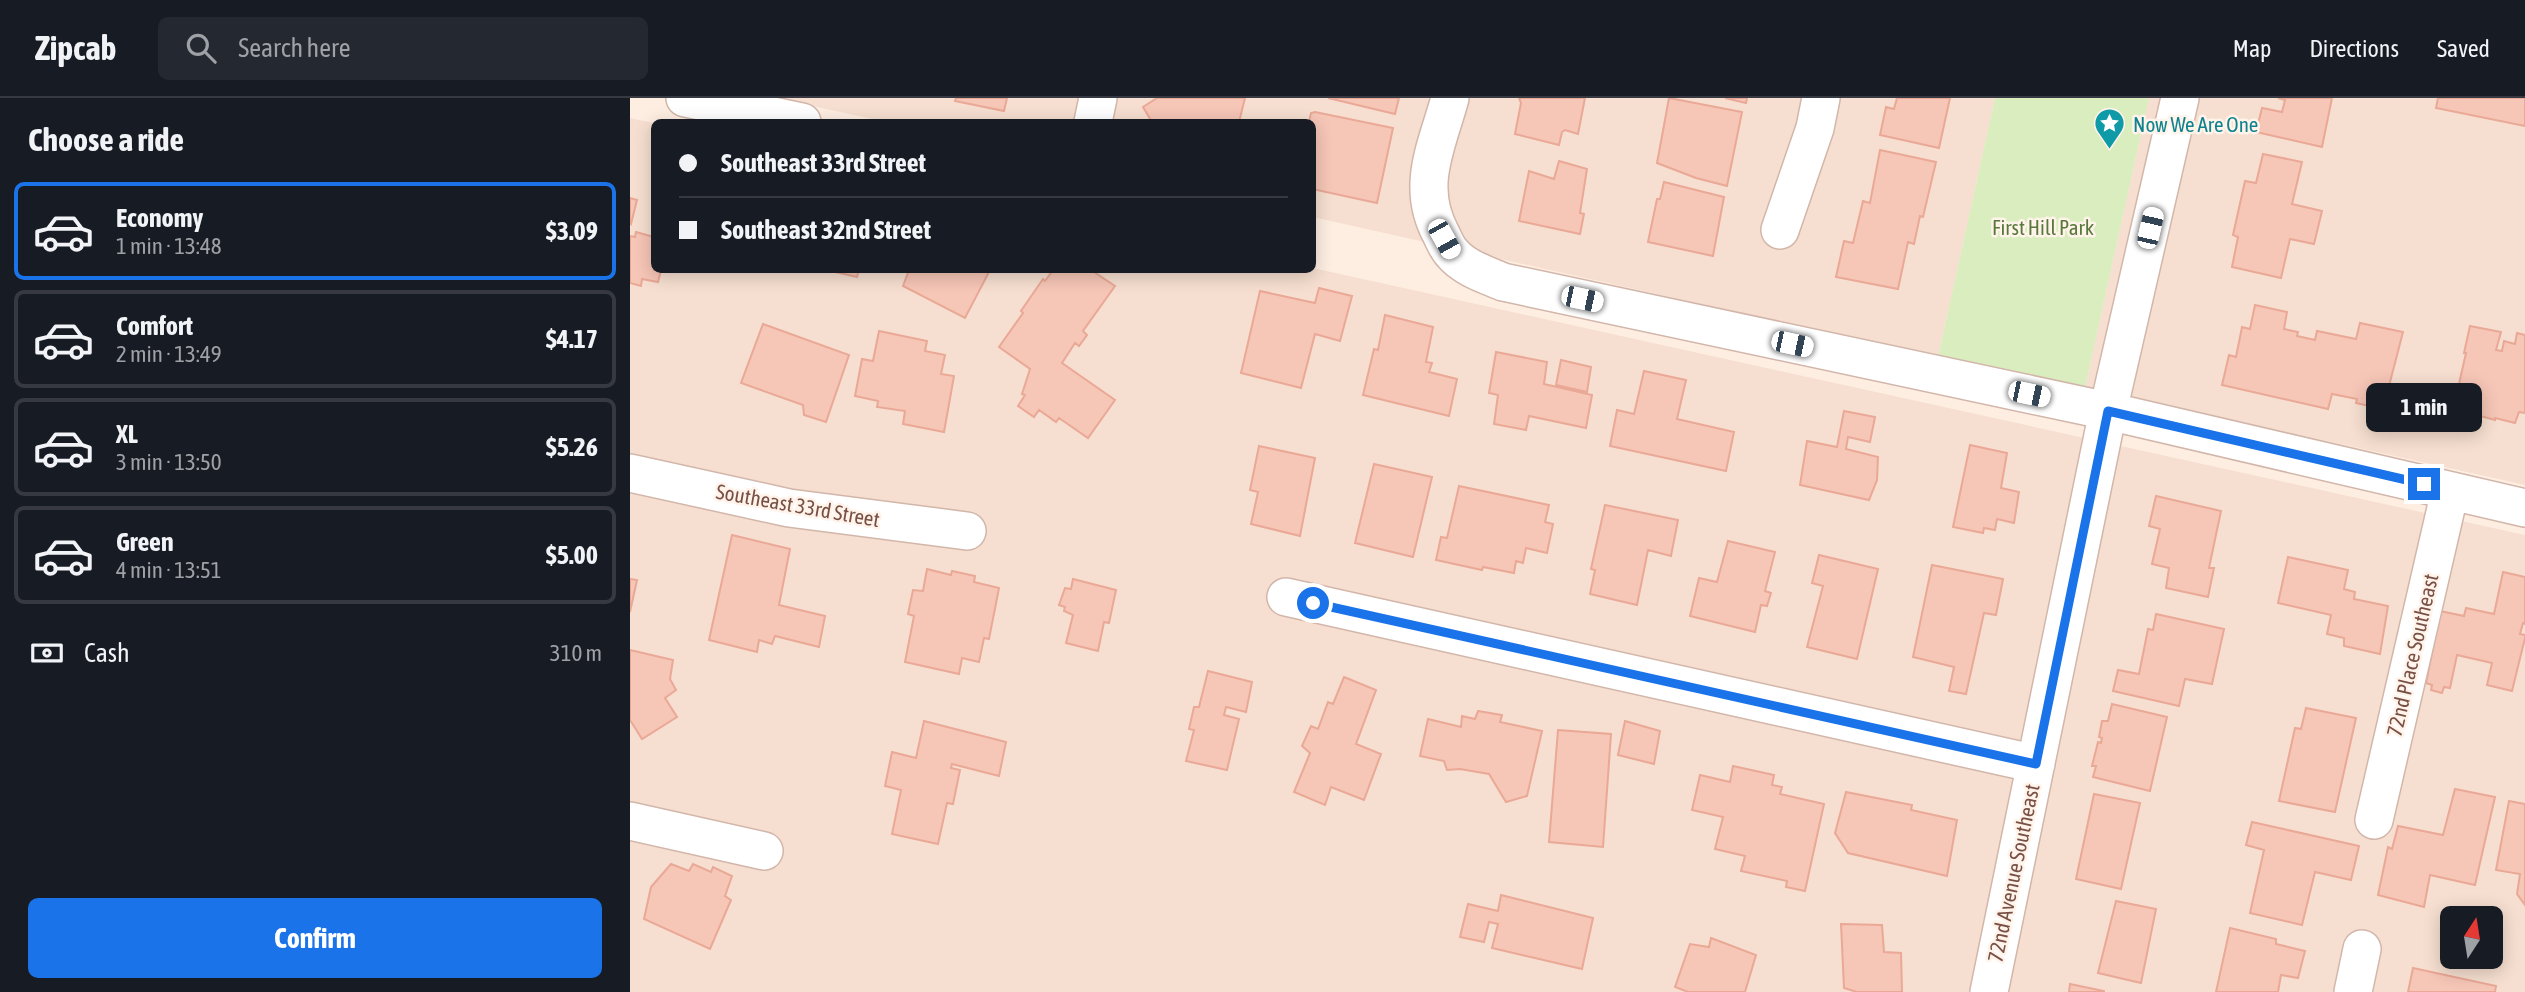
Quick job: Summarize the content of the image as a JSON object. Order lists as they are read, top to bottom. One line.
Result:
{"streets":{"street":["Southeast 33rd Street","72nd Place Southeast","72nd Avenue Southeast"]},"parks":["First Hill Park"],"places":{"place":["Now We Are One"]},"north":"top","page":{"header":"Zipcab","search":"Search here","nav":["Map","Directions","Saved"],"heading":"Choose a ride","banner":["Southeast 33rd Street","Southeast 32nd Street"],"list":[{"name":"Economy","note":"1 min · 13:48","value":"$3.09"},{"name":"Comfort","note":"2 min · 13:49","value":"$4.17"},{"name":"XL","note":"3 min · 13:50","value":"$5.26"},{"name":"Green","note":"4 min · 13:51","value":"$5.00"}],"bubble":"1 min","pay":["Cash","310 m"],"buttons":"Confirm"}}
